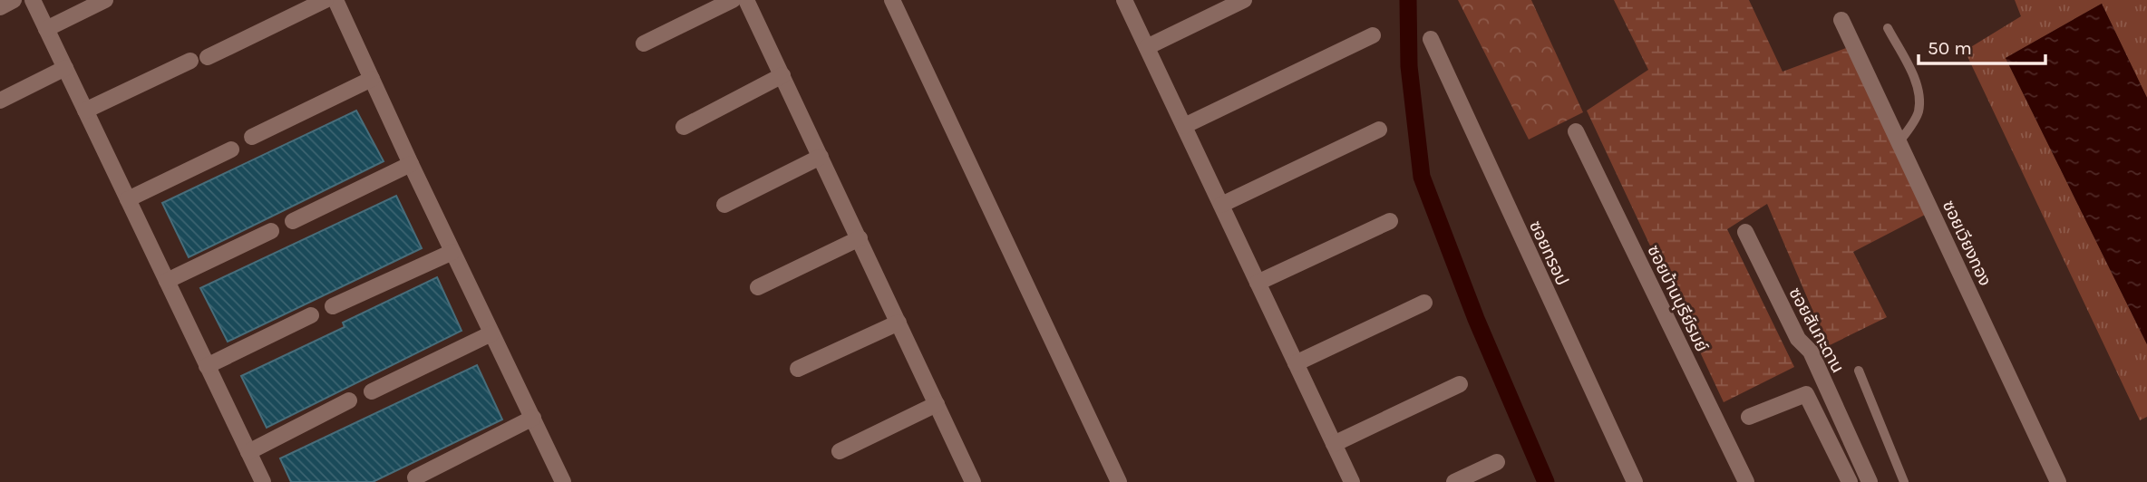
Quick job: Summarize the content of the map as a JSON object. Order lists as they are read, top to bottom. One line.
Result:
{"streets":{"street":["ซอยเวียงทอง","ซอยทรอป","ซอยบ้านบุรีย์รมย์","ซอยสันกะดาน"]},"scale_bar":"50 m"}
